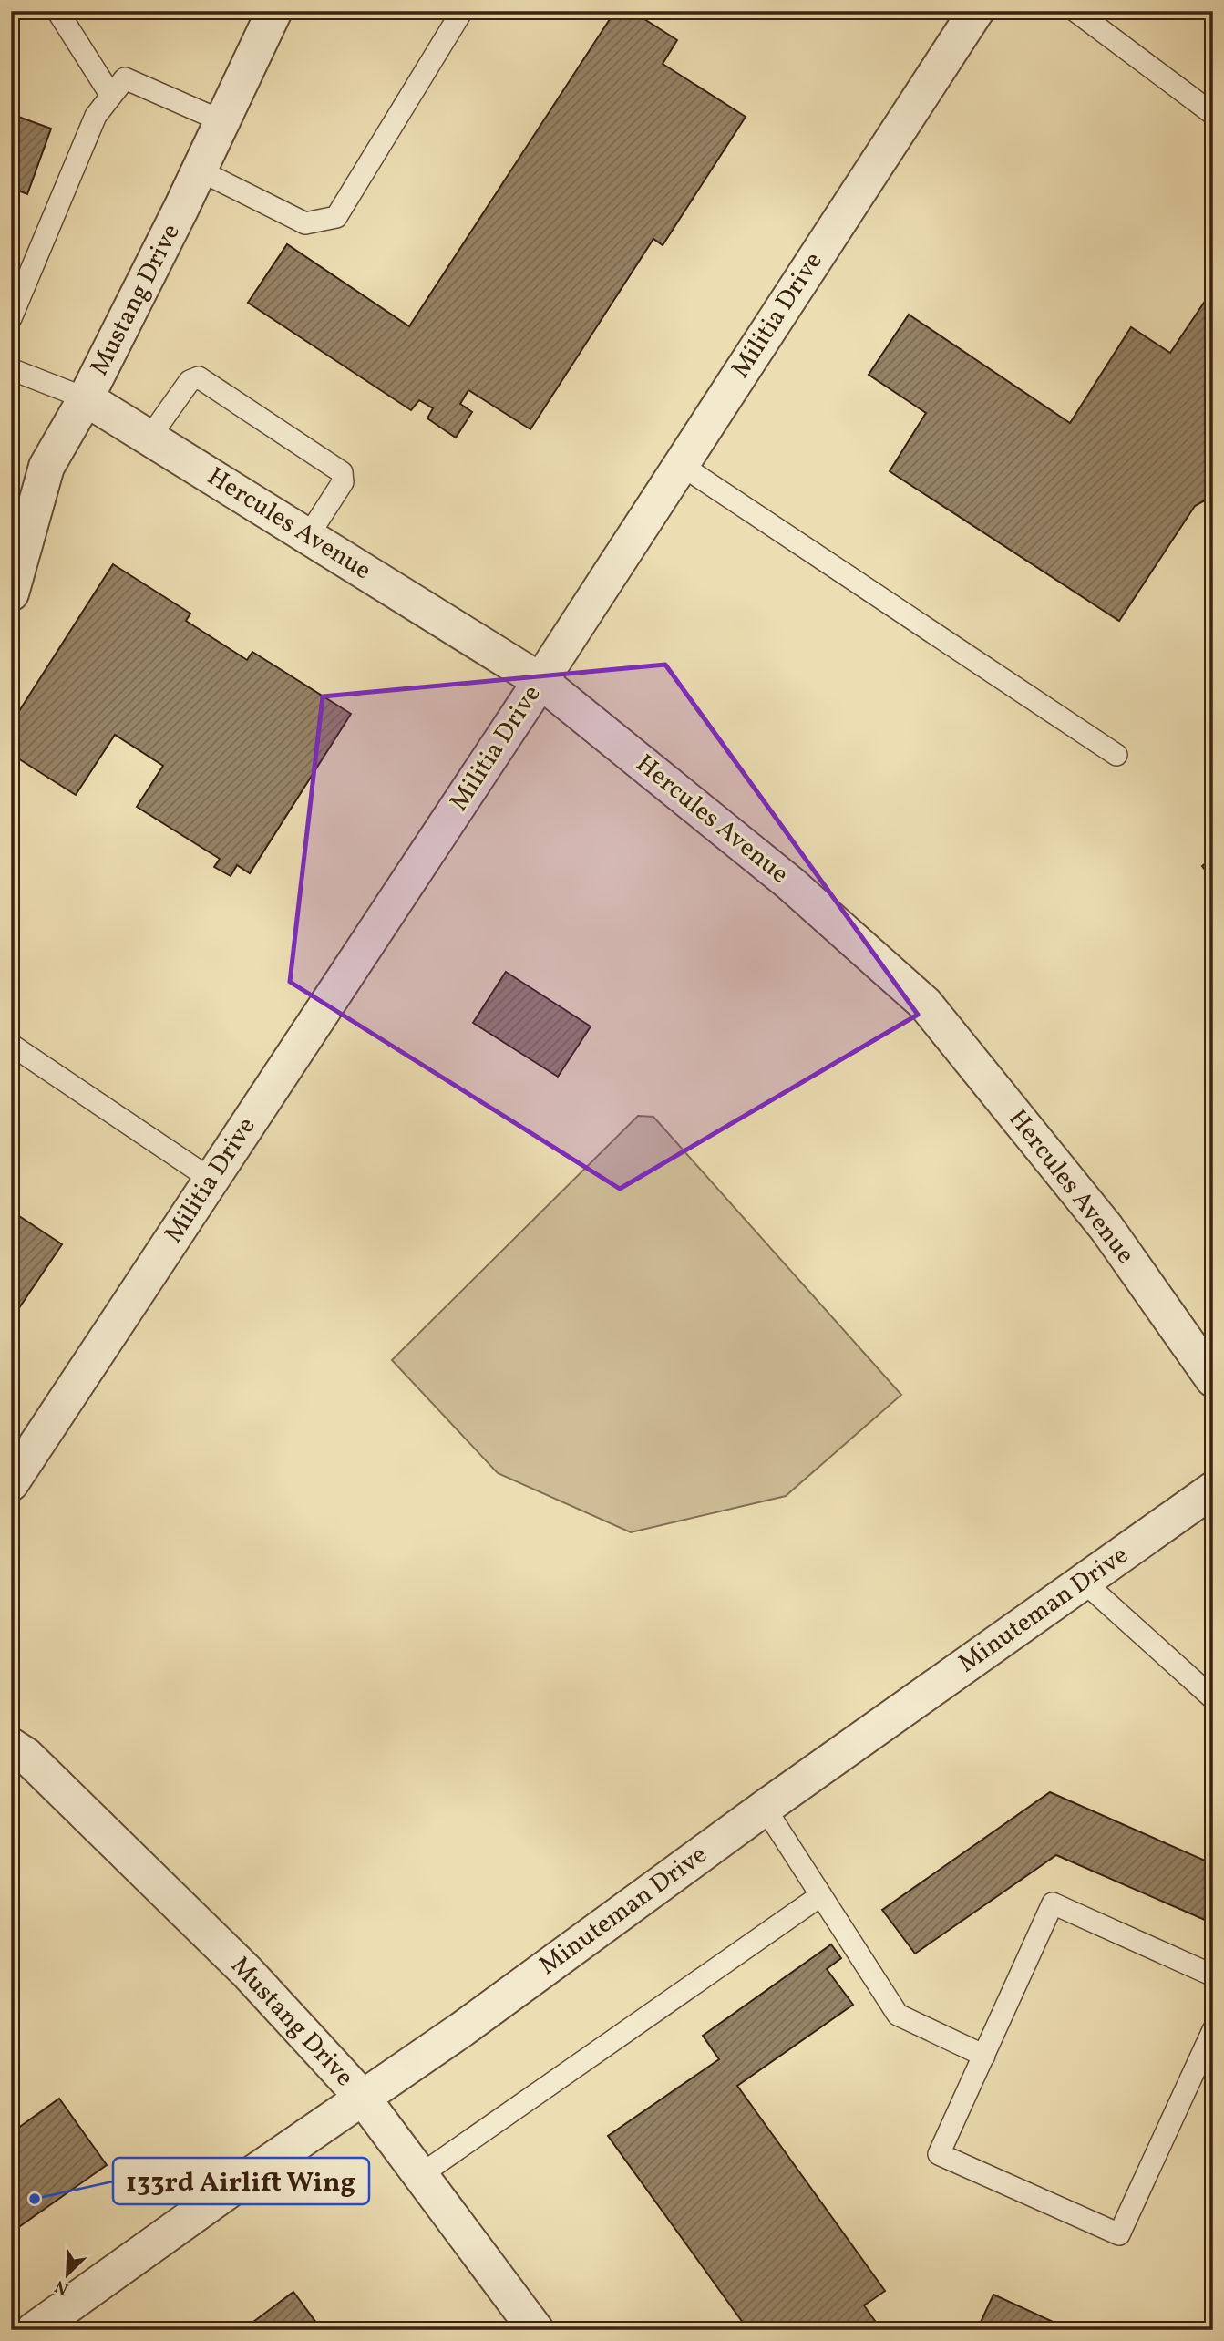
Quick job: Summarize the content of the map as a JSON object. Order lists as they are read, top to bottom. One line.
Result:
{"streets":{"street":["Mustang Drive","Militia Drive","Hercules Avenue","Minuteman Drive"]},"crossings":[["Mustang Drive","Hercules Avenue"],["Mustang Drive","Minuteman Drive"],["Militia Drive","Hercules Avenue"]],"places":["133rd Airlift Wing"],"north":"bottom left"}
